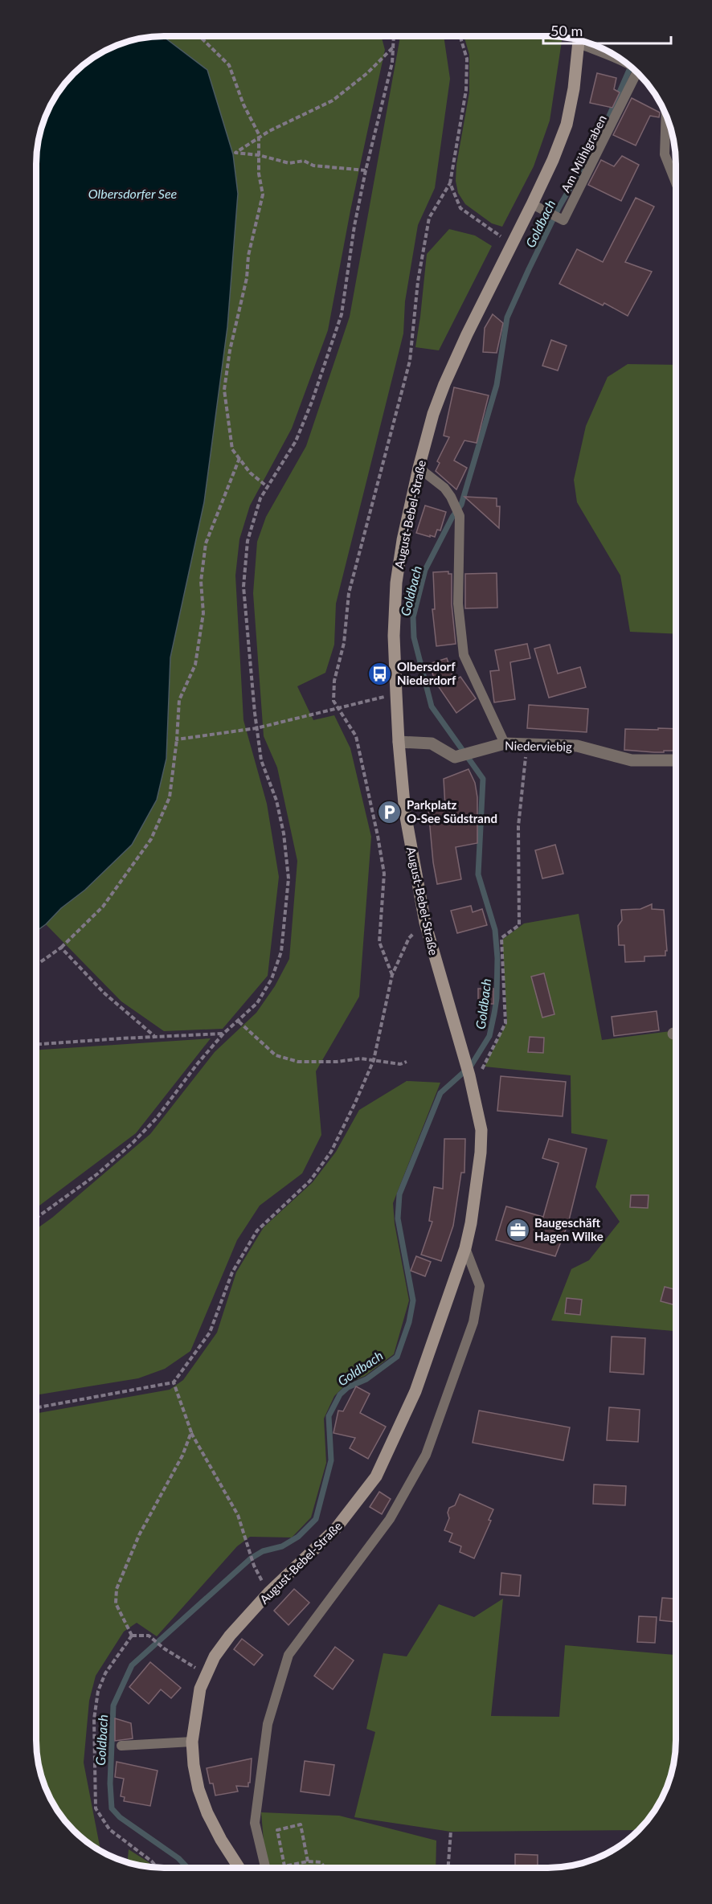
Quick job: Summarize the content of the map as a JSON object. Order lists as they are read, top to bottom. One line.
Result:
{"streets":{"street":["August-Bebel-Straße","Niederviebig"],"lane":["Am Mühlgraben"]},"crossings":[["Am Mühlgraben","August-Bebel-Straße"],["August-Bebel-Straße","Niederviebig"]],"water":["Olbersdorfer See","Goldbach"],"places":{"bus stop":["Olbersdorf Niederdorf"],"parking":["Parkplatz O-See Südstrand"],"office":["Baugeschäft Hagen Wilke"]},"scale_bar":"50 m"}
